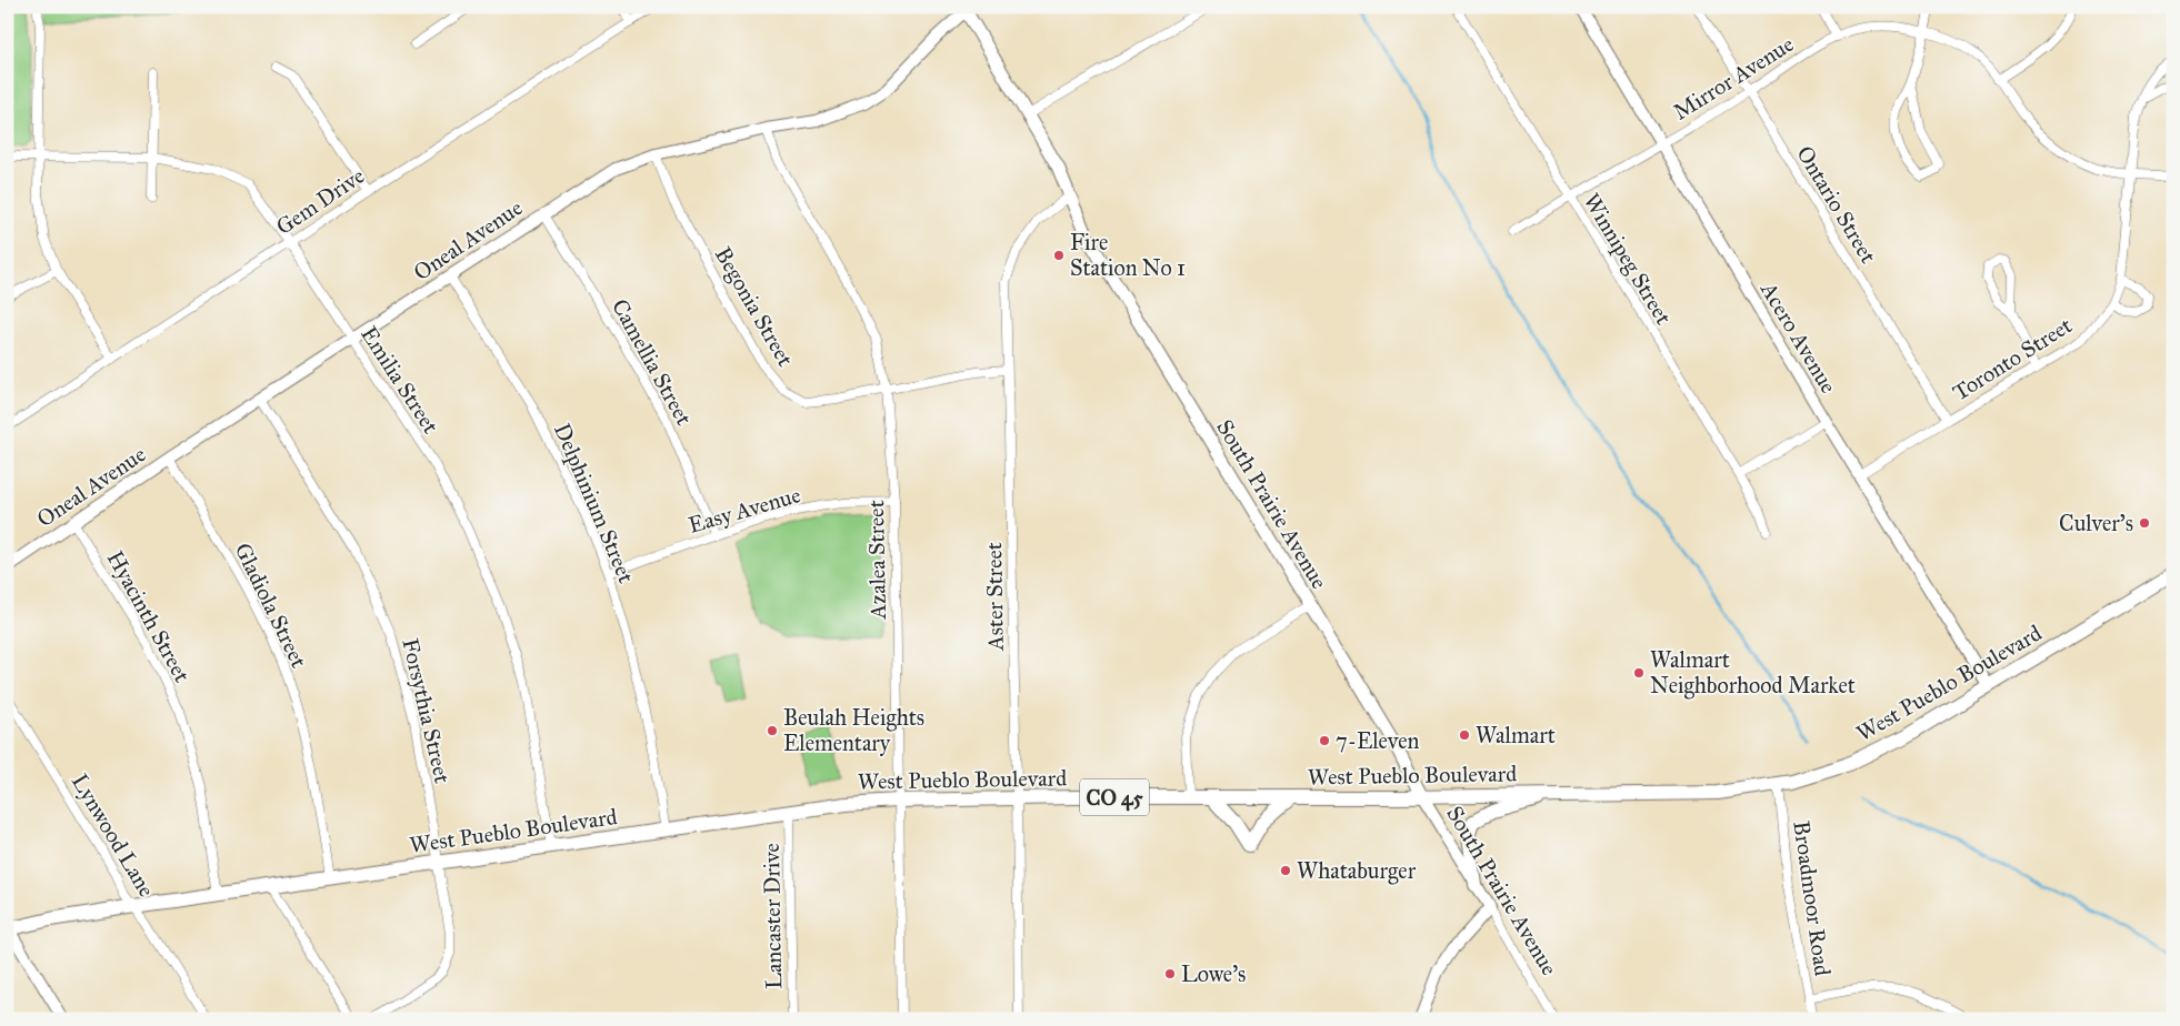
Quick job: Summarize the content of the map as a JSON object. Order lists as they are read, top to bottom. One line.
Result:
{"streets":{"main road":["South Prairie Avenue","West Pueblo Boulevard","CO 45"],"street":["Mirror Avenue","Gem Drive","Ontario Street","Oneal Avenue","Winnipeg Street","Begonia Street","Acero Avenue","Toronto Street","Camellia Street","Emilia Street","Delphinium Street","Easy Avenue","Azalea Street","Aster Street","Gladiola Street","Hyacinth Street","Forsythia Street","Lynwood Lane","Broadmoor Road","Lancaster Drive"]},"crossings":[["Mirror Avenue","Ontario Street"],["Mirror Avenue","Winnipeg Street"],["Mirror Avenue","Acero Avenue"],["Mirror Avenue","Toronto Street"],["Gem Drive","Emilia Street"],["Ontario Street","Toronto Street"],["Oneal Avenue","Begonia Street"],["Oneal Avenue","Camellia Street"],["Oneal Avenue","Emilia Street"],["Oneal Avenue","Delphinium Street"],["Oneal Avenue","South Prairie Avenue"],["Oneal Avenue","Azalea Street"],["Oneal Avenue","Gladiola Street"],["Oneal Avenue","Hyacinth Street"],["Oneal Avenue","Forsythia Street"],["Begonia Street","Azalea Street"],["Begonia Street","Aster Street"],["Acero Avenue","Toronto Street"],["Acero Avenue","West Pueblo Boulevard"],["Camellia Street","Easy Avenue"],["Emilia Street","West Pueblo Boulevard"],["Delphinium Street","Easy Avenue"],["Delphinium Street","West Pueblo Boulevard"],["South Prairie Avenue","Aster Street"],["South Prairie Avenue","West Pueblo Boulevard"],["Easy Avenue","Azalea Street"],["Azalea Street","West Pueblo Boulevard"],["Aster Street","West Pueblo Boulevard"],["Gladiola Street","West Pueblo Boulevard"],["Hyacinth Street","West Pueblo Boulevard"],["West Pueblo Boulevard","Forsythia Street"],["West Pueblo Boulevard","Lynwood Lane"],["West Pueblo Boulevard","Broadmoor Road"],["West Pueblo Boulevard","Lancaster Drive"]],"places":["Fire Station No 1","Culver's","Walmart Neighborhood Market","Beulah Heights Elementary","Walmart","7-Eleven","Whataburger","Lowe's"]}
